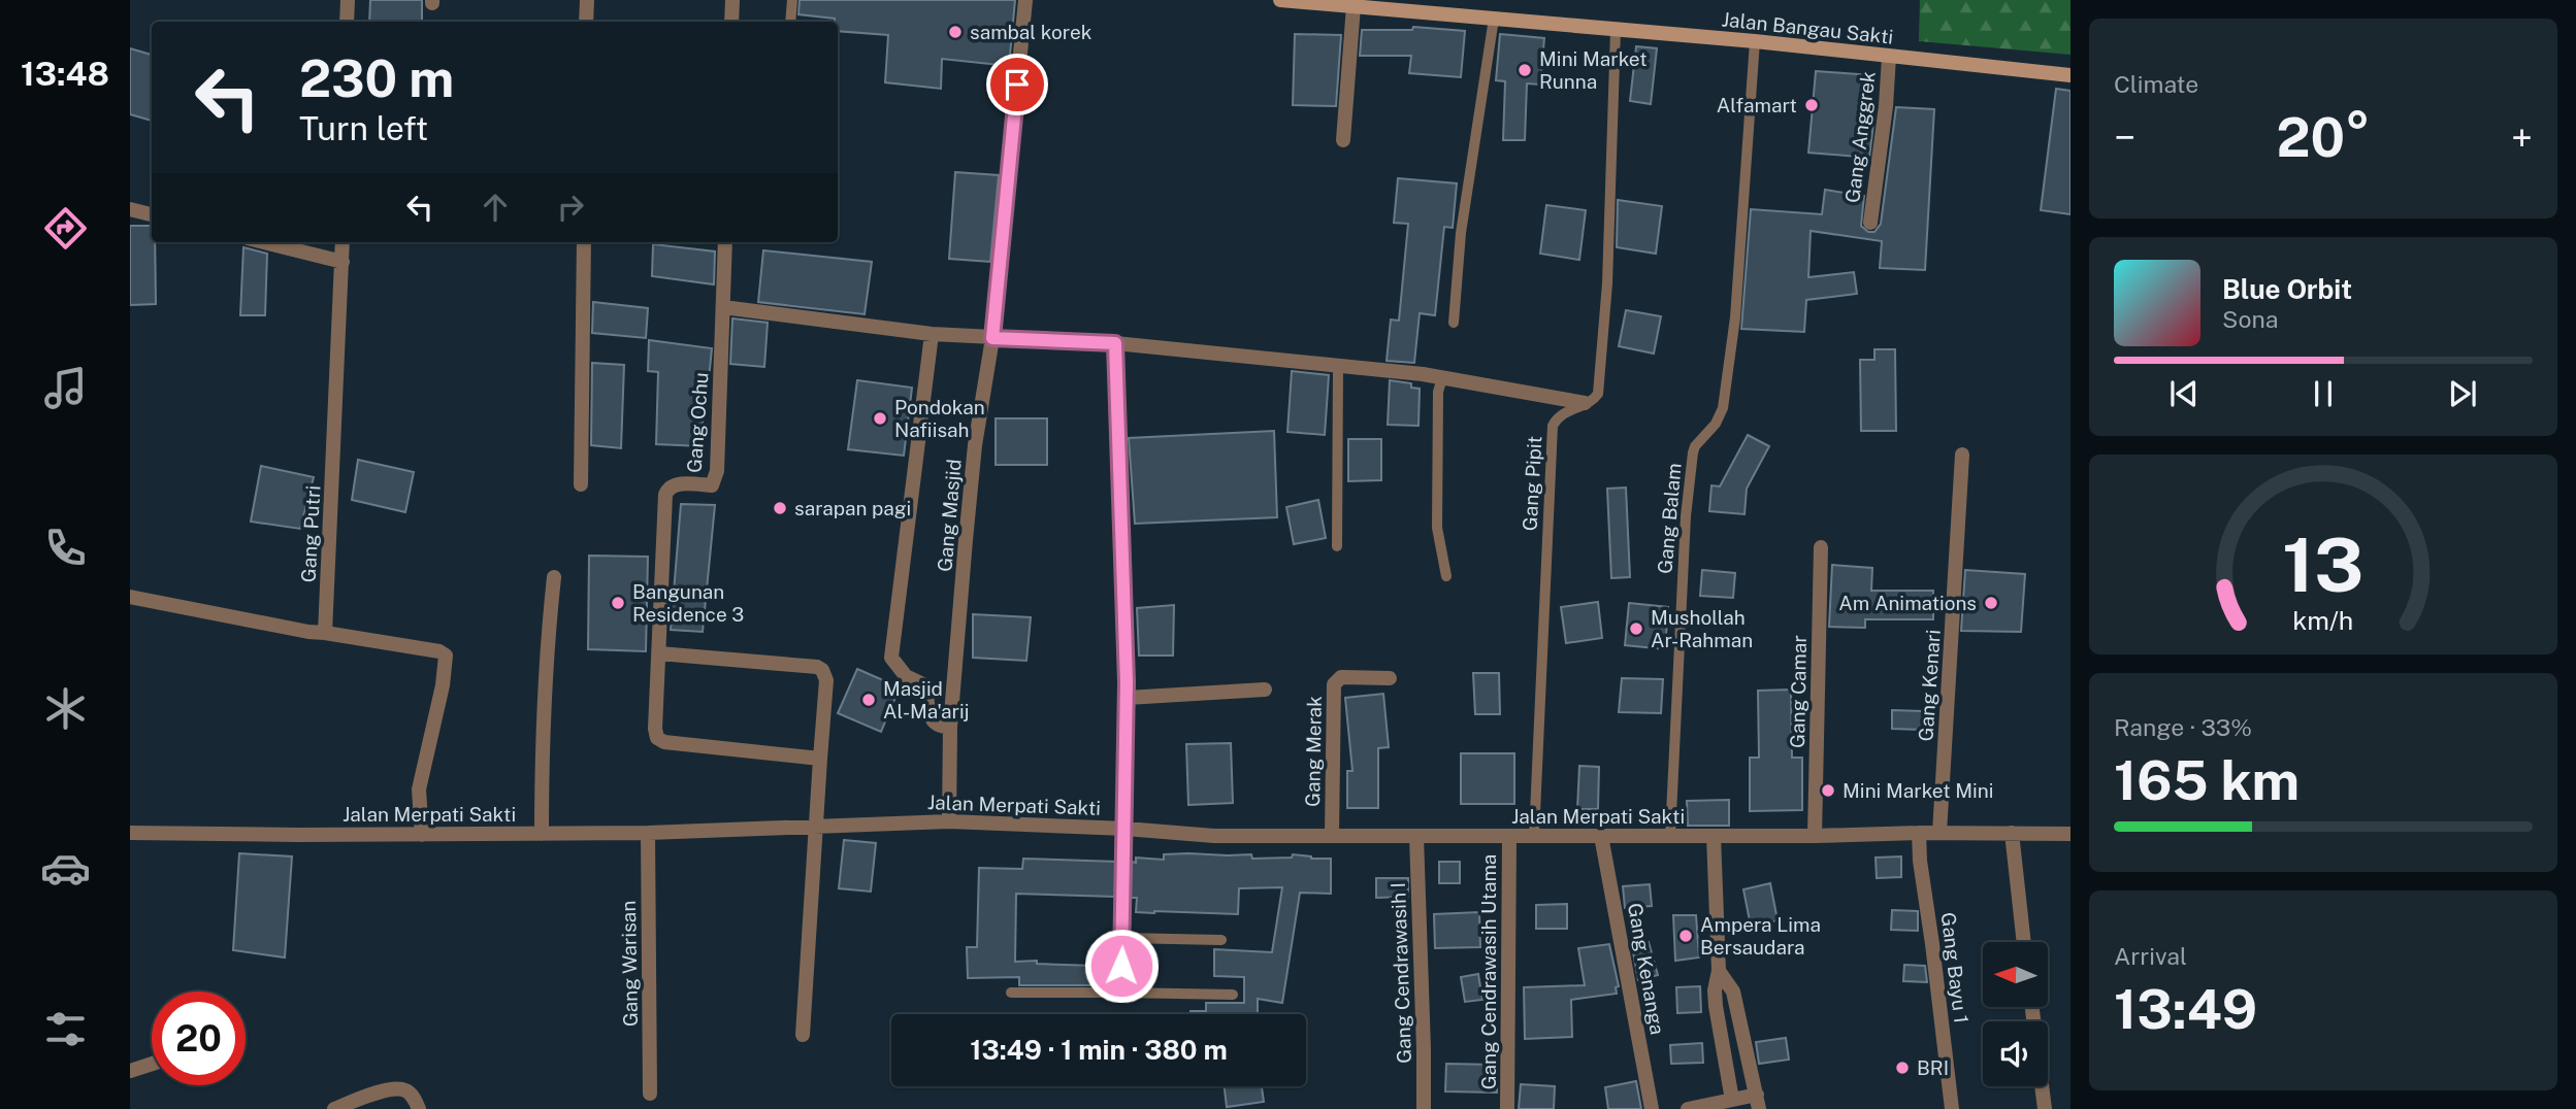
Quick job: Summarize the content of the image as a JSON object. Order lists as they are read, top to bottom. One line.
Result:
{"streets":{"street":["Jalan Bangau Sakti","Gang Anggrek","Gang Ochu","Gang Masjid","Gang Putri","Gang Kenari","Gang Camar","Gang Merak","Jalan Merpati Sakti","Gang Warisan","Gang Bayu 1","Gang Kenanga","Gang Cendrawasih Utama","Gang Cendrawasih I"],"lane":["Gang Pipit","Gang Balam"]},"crossings":[["Jalan Bangau Sakti","Gang Anggrek"],["Jalan Bangau Sakti","Gang Pipit"],["Jalan Bangau Sakti","Gang Balam"],["Gang Pipit","Jalan Merpati Sakti"],["Gang Masjid","Jalan Merpati Sakti"],["Gang Balam","Jalan Merpati Sakti"],["Gang Kenari","Jalan Merpati Sakti"],["Gang Camar","Jalan Merpati Sakti"],["Gang Merak","Jalan Merpati Sakti"],["Jalan Merpati Sakti","Gang Warisan"],["Jalan Merpati Sakti","Gang Bayu 1"],["Jalan Merpati Sakti","Gang Kenanga"],["Jalan Merpati Sakti","Gang Cendrawasih Utama"],["Jalan Merpati Sakti","Gang Cendrawasih I"]],"places":["sambal korek","Mini Market Runna","Alfamart","Pondokan Nafiisah","sarapan pagi","Bangunan Residence 3","Am Animations","Mushollah Ar-Rahman","Masjid Al-Ma'arij","Mini Market Mini","Ampera Lima Bersaudara","BRI"],"north":"left","page":{"tabs":"13:48","tile":["Climate",["Range · 33%","165 km"],["Arrival","13:49"]],"turn":["230 m","Turn left"],"heat":["−","20°","+"],"song":["Blue Orbit","Sona"],"limit":"20","trip":"13:49 · 1 min · 380 m","gauge":["13","km/h"]}}
